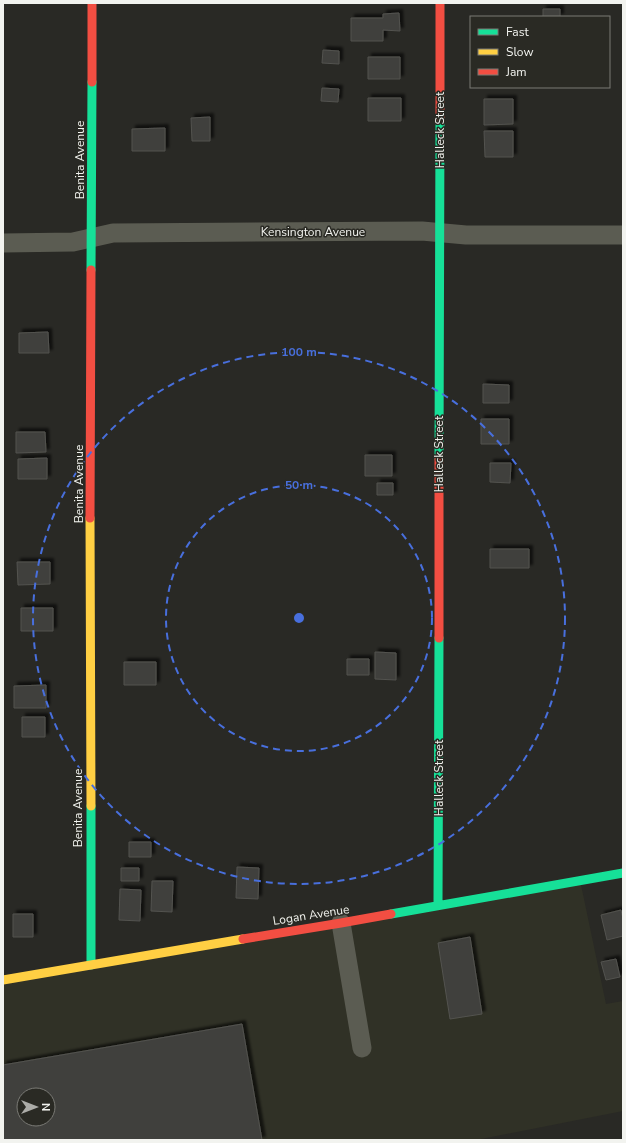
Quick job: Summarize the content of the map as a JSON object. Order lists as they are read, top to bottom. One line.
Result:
{"streets":{"street":["Halleck Street","Benita Avenue","Kensington Avenue","Logan Avenue"]},"crossings":[["Halleck Street","Kensington Avenue"],["Halleck Street","Logan Avenue"],["Benita Avenue","Kensington Avenue"],["Benita Avenue","Logan Avenue"]],"legend":["Fast","Slow","Jam"],"north":"right","rings":["100 m","50 m"]}
